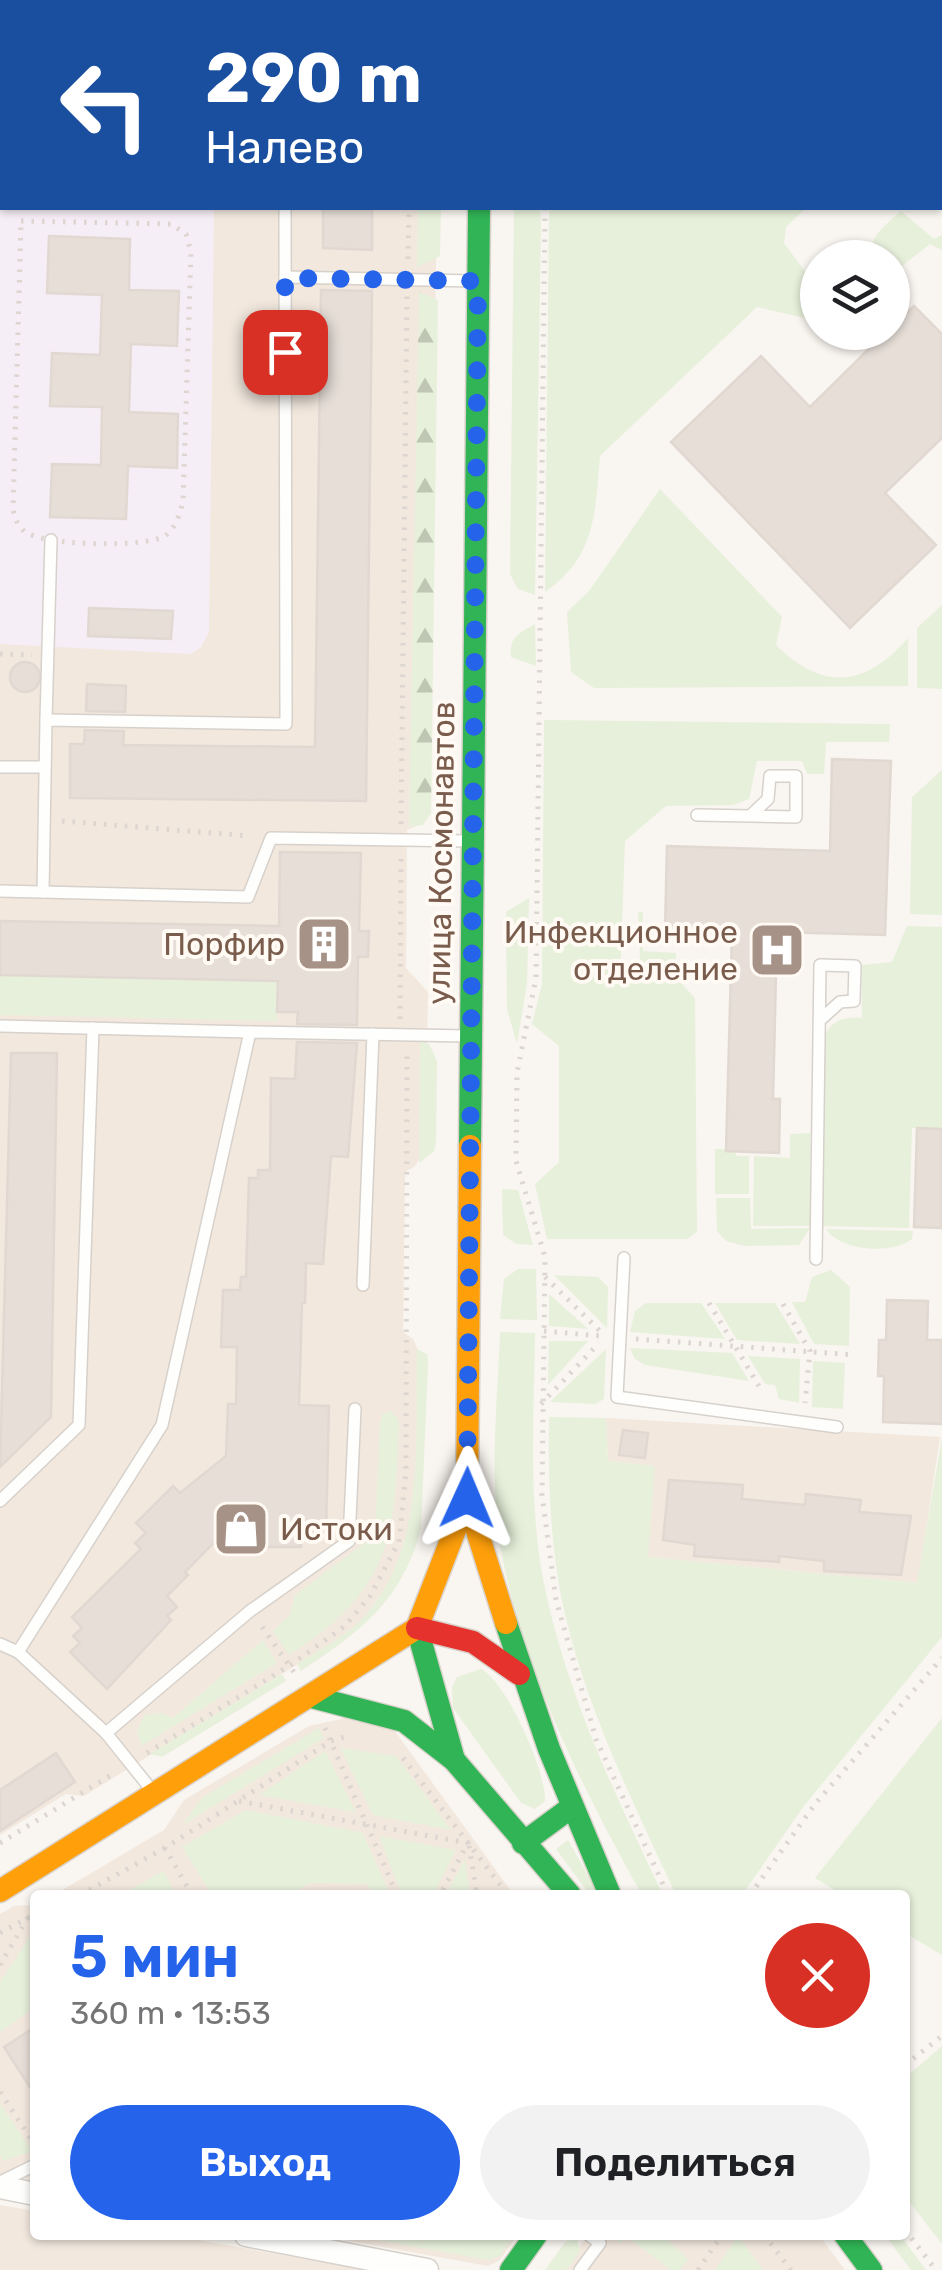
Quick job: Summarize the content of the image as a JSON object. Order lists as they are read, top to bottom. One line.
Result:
{"streets":{"main road":["улица Космонавтов"]},"places":{"building":["Порфир"],"hospital":["Инфекционное отделение"],"shop":["Истоки"]},"page":{"turn":["290 m","Налево"],"heading":["5 мин","360 m · 13:53"],"buttons":["Выход","Поделиться"]}}
